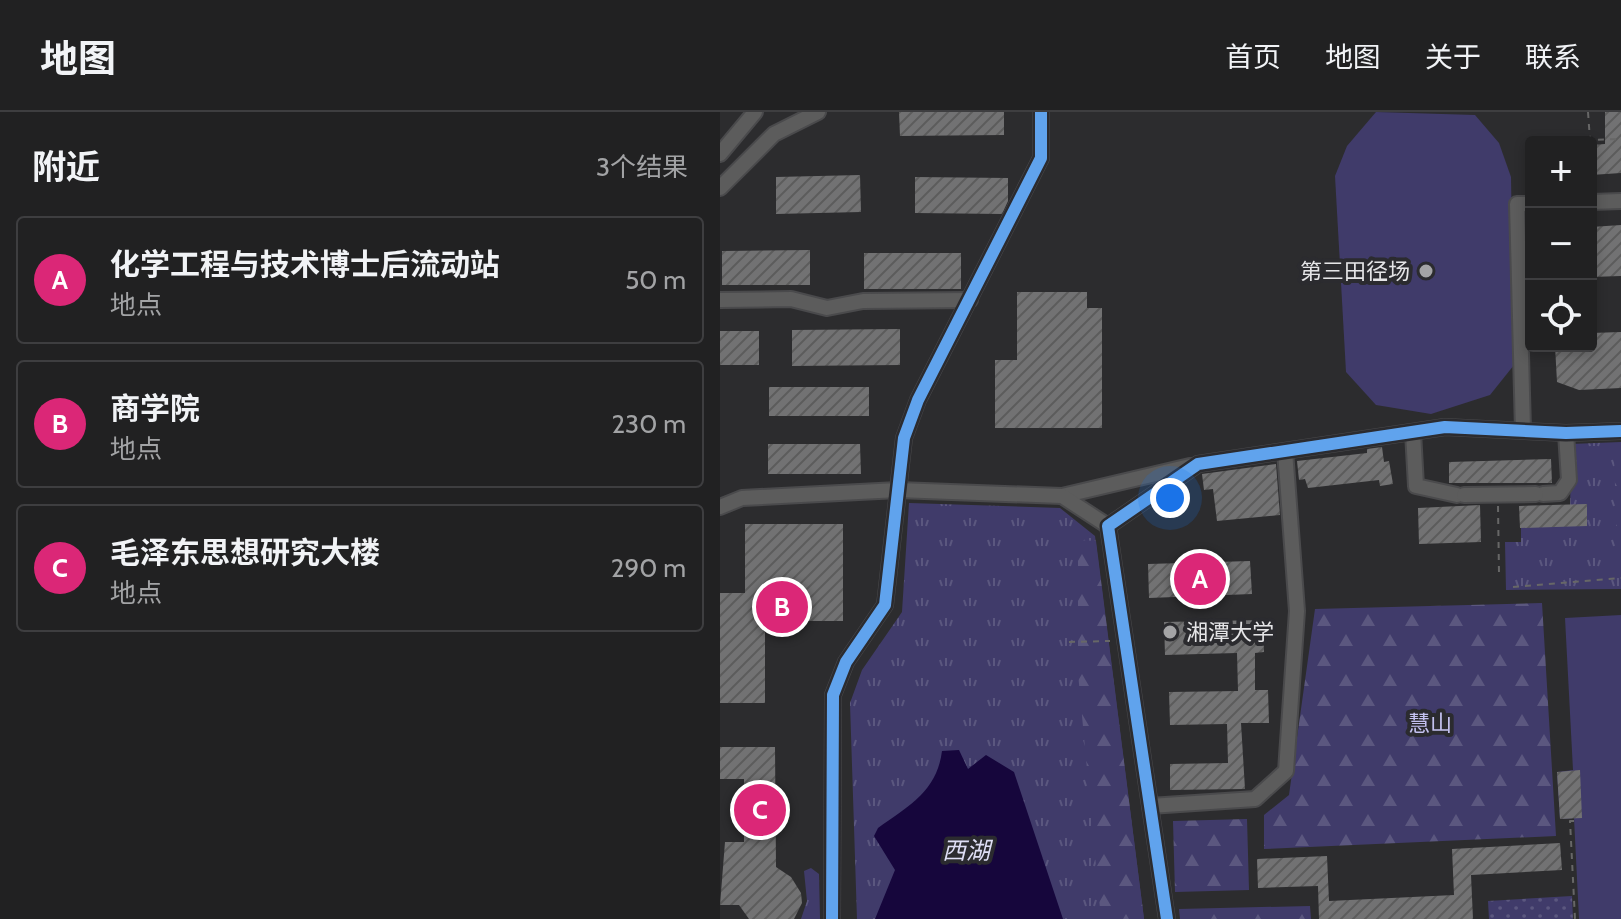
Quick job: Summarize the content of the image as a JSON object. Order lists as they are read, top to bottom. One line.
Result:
{"water":["西湖"],"parks":["慧山"],"places":["第三田径场","湘潭大学"],"page":{"header":"地图","nav":["首页","地图","关于","联系"],"heading":["附近","3个结果"],"map_buttons":["+","−"],"list":[{"mark":"A","name":"化学工程与技术博士后流动站","note":"地点","value":"50 m"},{"mark":"B","name":"商学院","note":"地点","value":"230 m"},{"mark":"C","name":"毛泽东思想研究大楼","note":"地点","value":"290 m"}],"pins":["A","B","C"]}}
